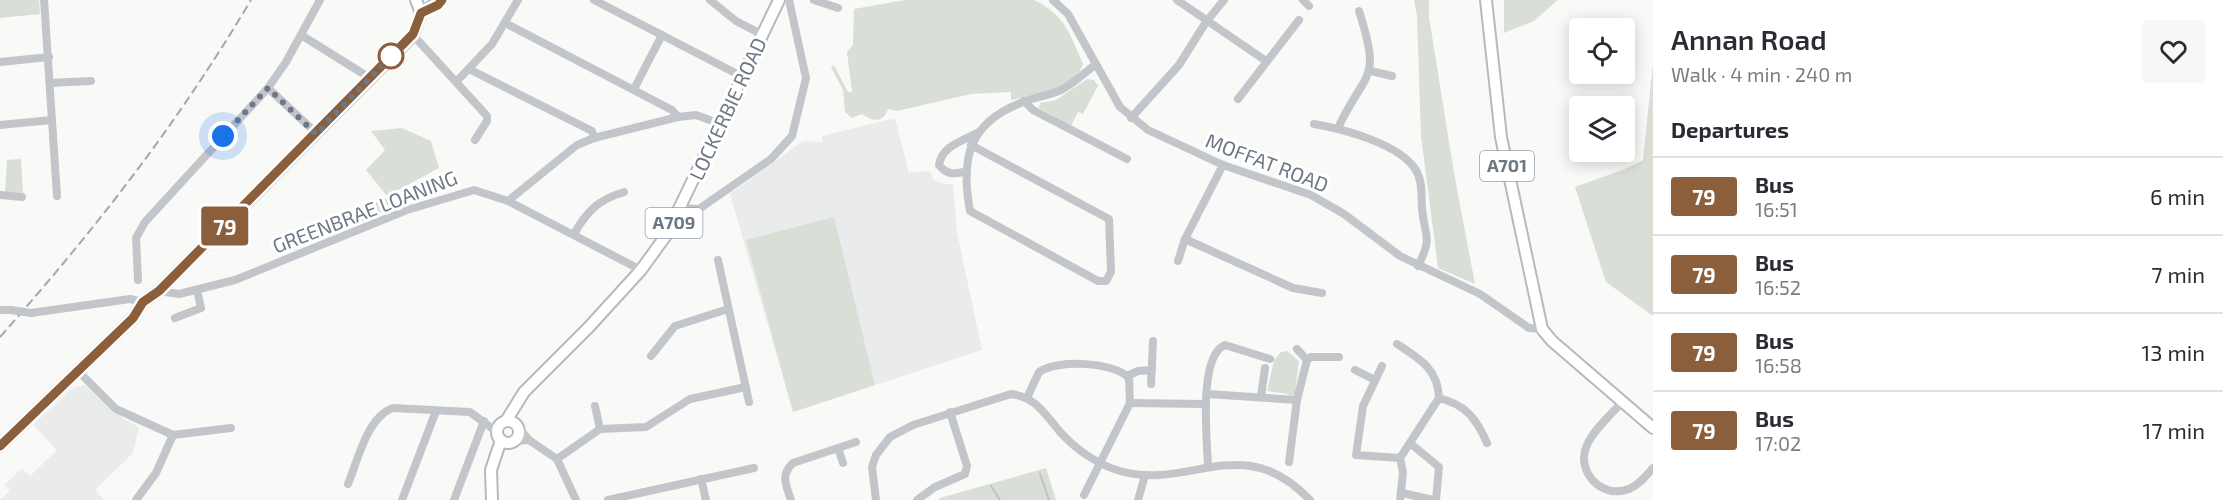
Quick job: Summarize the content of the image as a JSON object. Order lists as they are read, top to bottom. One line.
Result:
{"streets":{"main road":["LOCKERBIE ROAD","A701","A709"],"street":["MOFFAT ROAD","GREENBRAE LOANING"]},"crossings":[["LOCKERBIE ROAD","GREENBRAE LOANING"],["MOFFAT ROAD","A701"]],"lines":["bus line 79"],"page":{"on_map":"79","heading":[["Annan Road","Walk · 4 min · 240 m"],"Departures"],"list":[{"mark":"79","name":"Bus","note":"16:51","value":"6 min"},{"mark":"79","name":"Bus","note":"16:52","value":"7 min"},{"mark":"79","name":"Bus","note":"16:58","value":"13 min"},{"mark":"79","name":"Bus","note":"17:02","value":"17 min"}]}}
